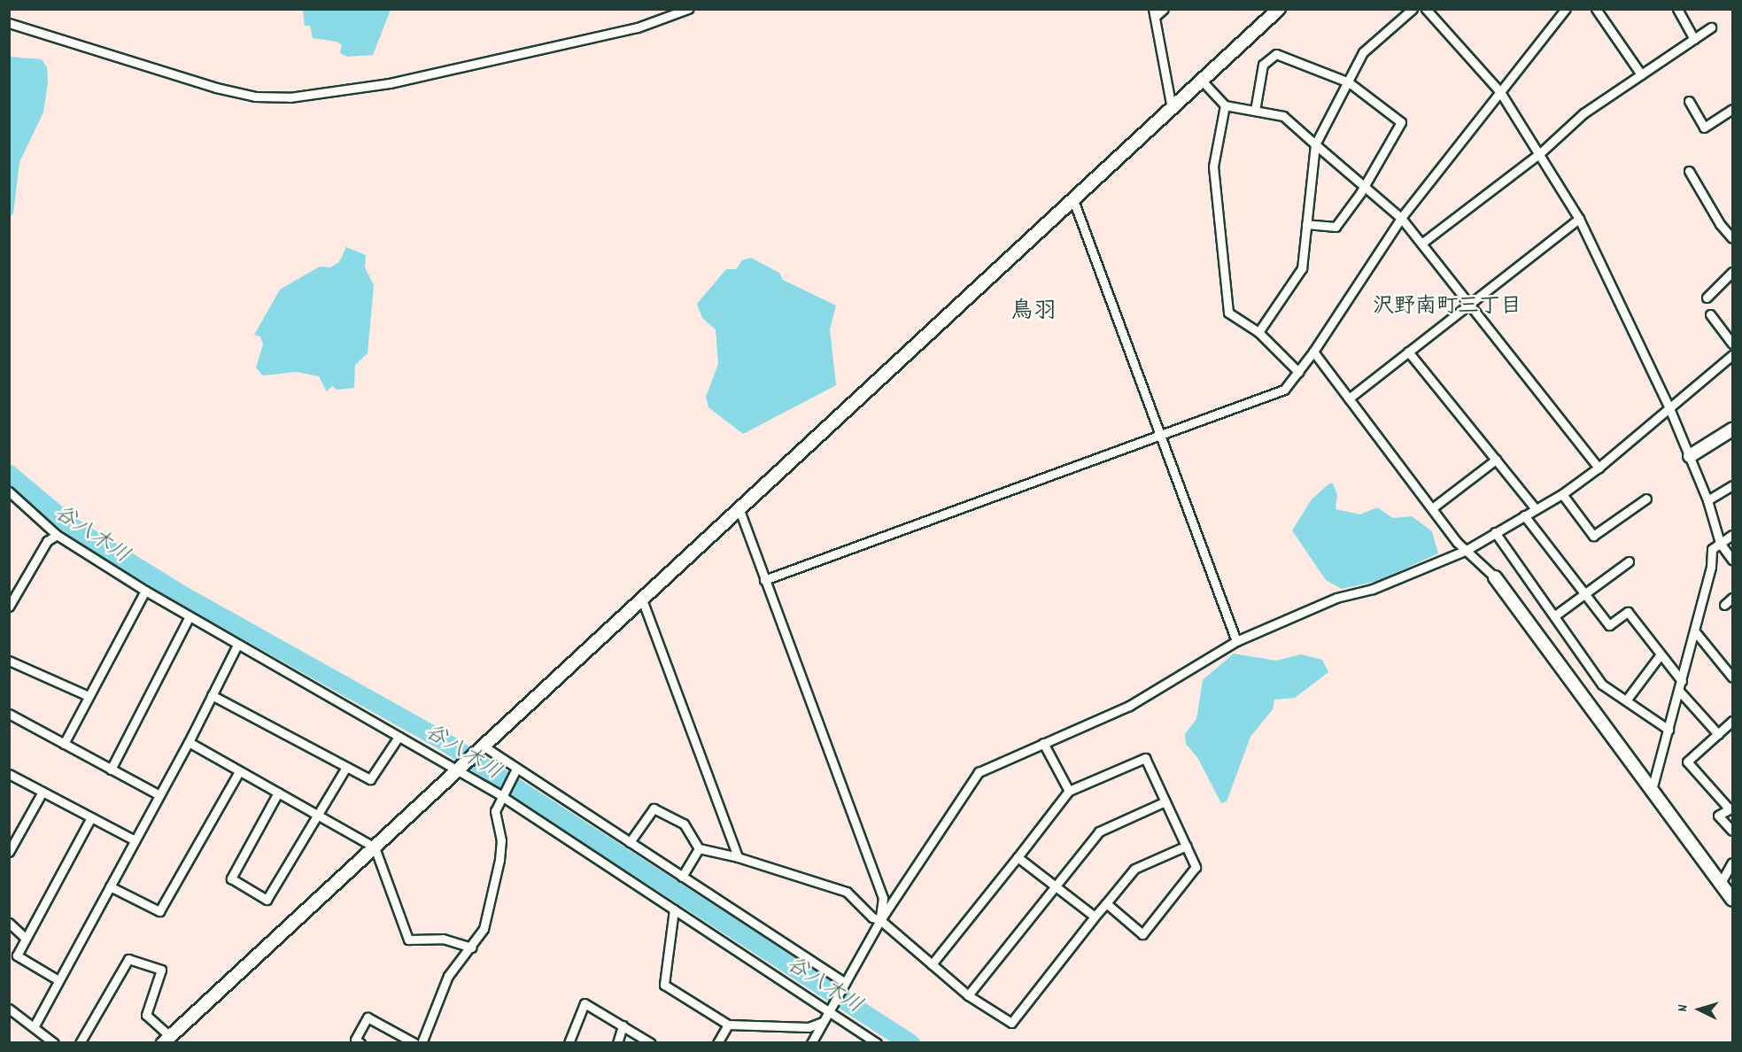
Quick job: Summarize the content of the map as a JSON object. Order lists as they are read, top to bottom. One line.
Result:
{"districts":["沢野南町三丁目","鳥羽"],"water":["谷八木川"],"north":"left"}
